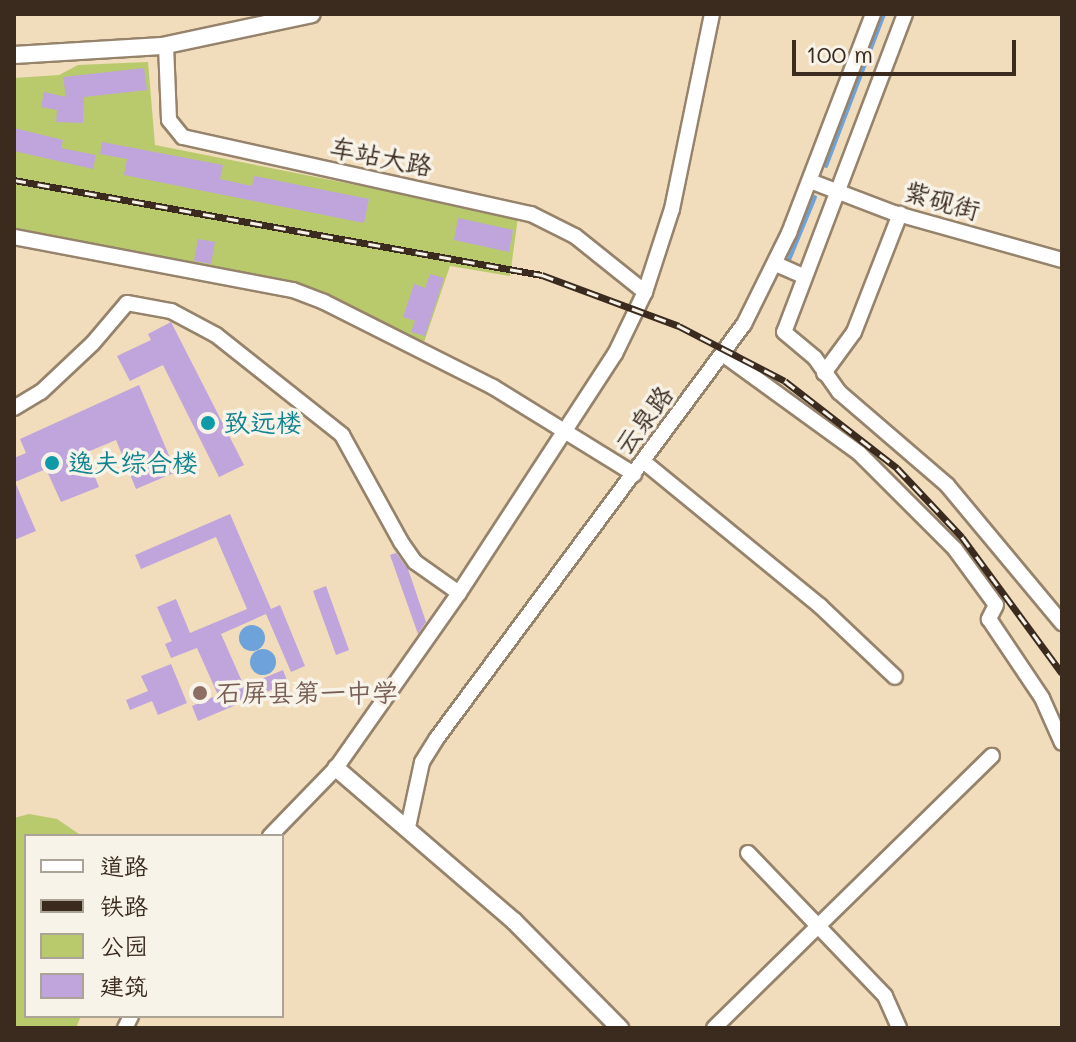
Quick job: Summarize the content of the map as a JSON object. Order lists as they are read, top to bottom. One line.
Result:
{"streets":{"street":["车站大路","紫砚街","云泉路"]},"crossings":[["紫砚街","云泉路"]],"places":["致远楼","逸夫综合楼","石屏县第一中学"],"legend":["道路","铁路","公园","建筑"],"scale_bar":"100 m"}
